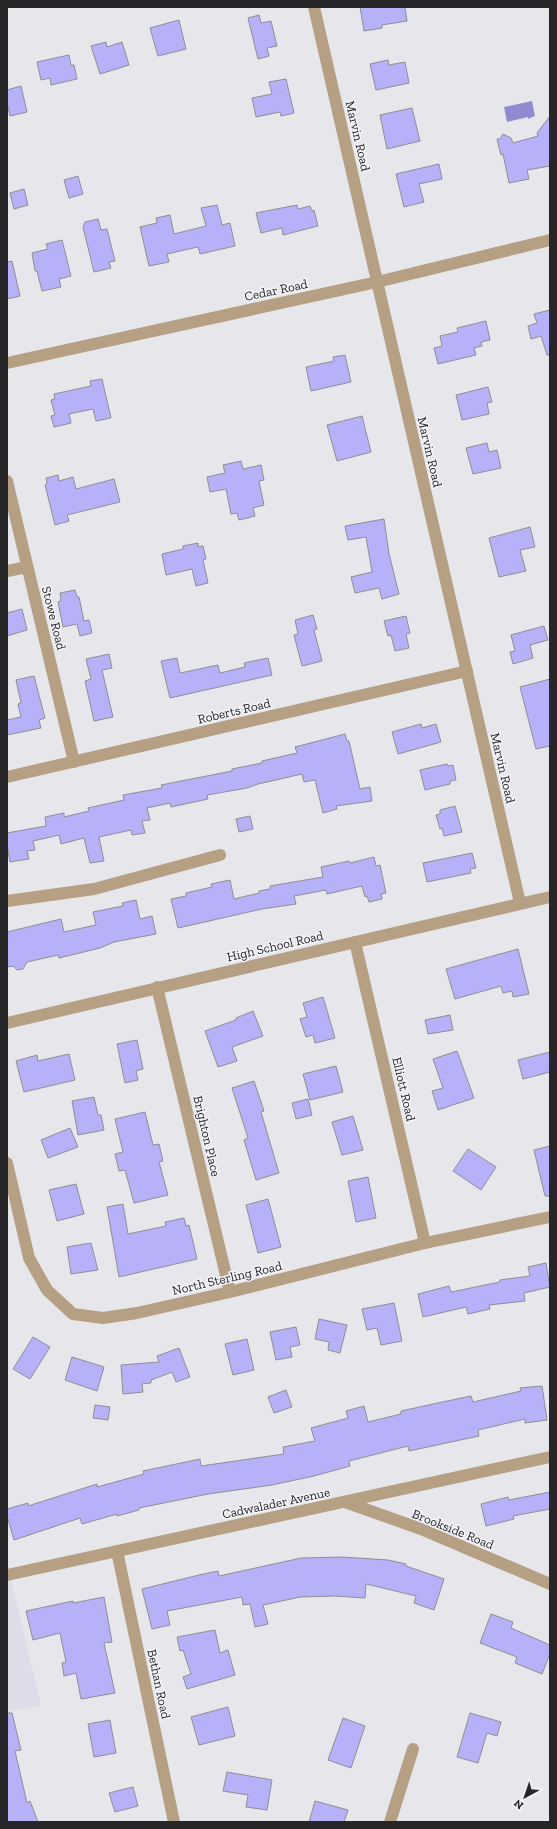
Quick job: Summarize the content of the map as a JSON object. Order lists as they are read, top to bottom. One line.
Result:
{"streets":{"street":["Marvin Road","Cedar Road","Stowe Road","Roberts Road","High School Road","Elliott Road","Brighton Place","North Sterling Road","Cadwalader Avenue","Brookside Road","Bethan Road"]},"crossings":[["Marvin Road","Cedar Road"],["Marvin Road","Roberts Road"],["Marvin Road","High School Road"],["Stowe Road","Roberts Road"],["High School Road","Elliott Road"],["High School Road","Brighton Place"],["Elliott Road","North Sterling Road"],["Brighton Place","North Sterling Road"],["Cadwalader Avenue","Brookside Road"],["Cadwalader Avenue","Bethan Road"]],"north":"bottom left"}
